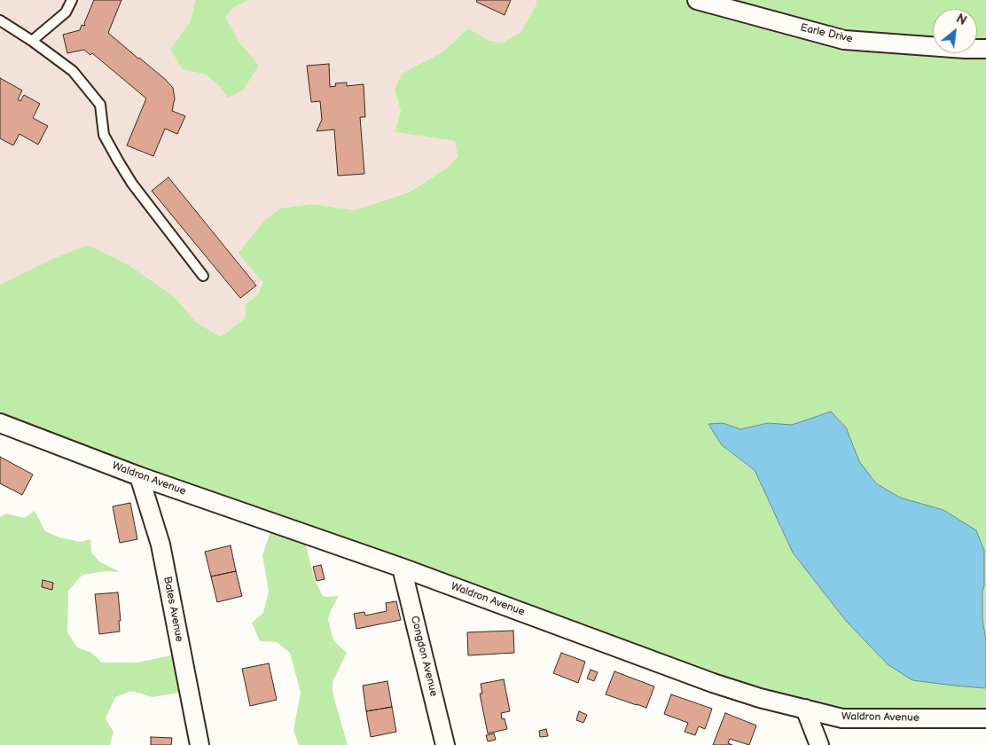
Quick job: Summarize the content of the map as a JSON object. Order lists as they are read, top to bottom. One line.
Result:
{"streets":{"street":["Earle Drive","Waldron Avenue","Bates Avenue","Congdon Avenue"]},"crossings":[["Waldron Avenue","Bates Avenue"],["Waldron Avenue","Congdon Avenue"]],"north":"top right"}
